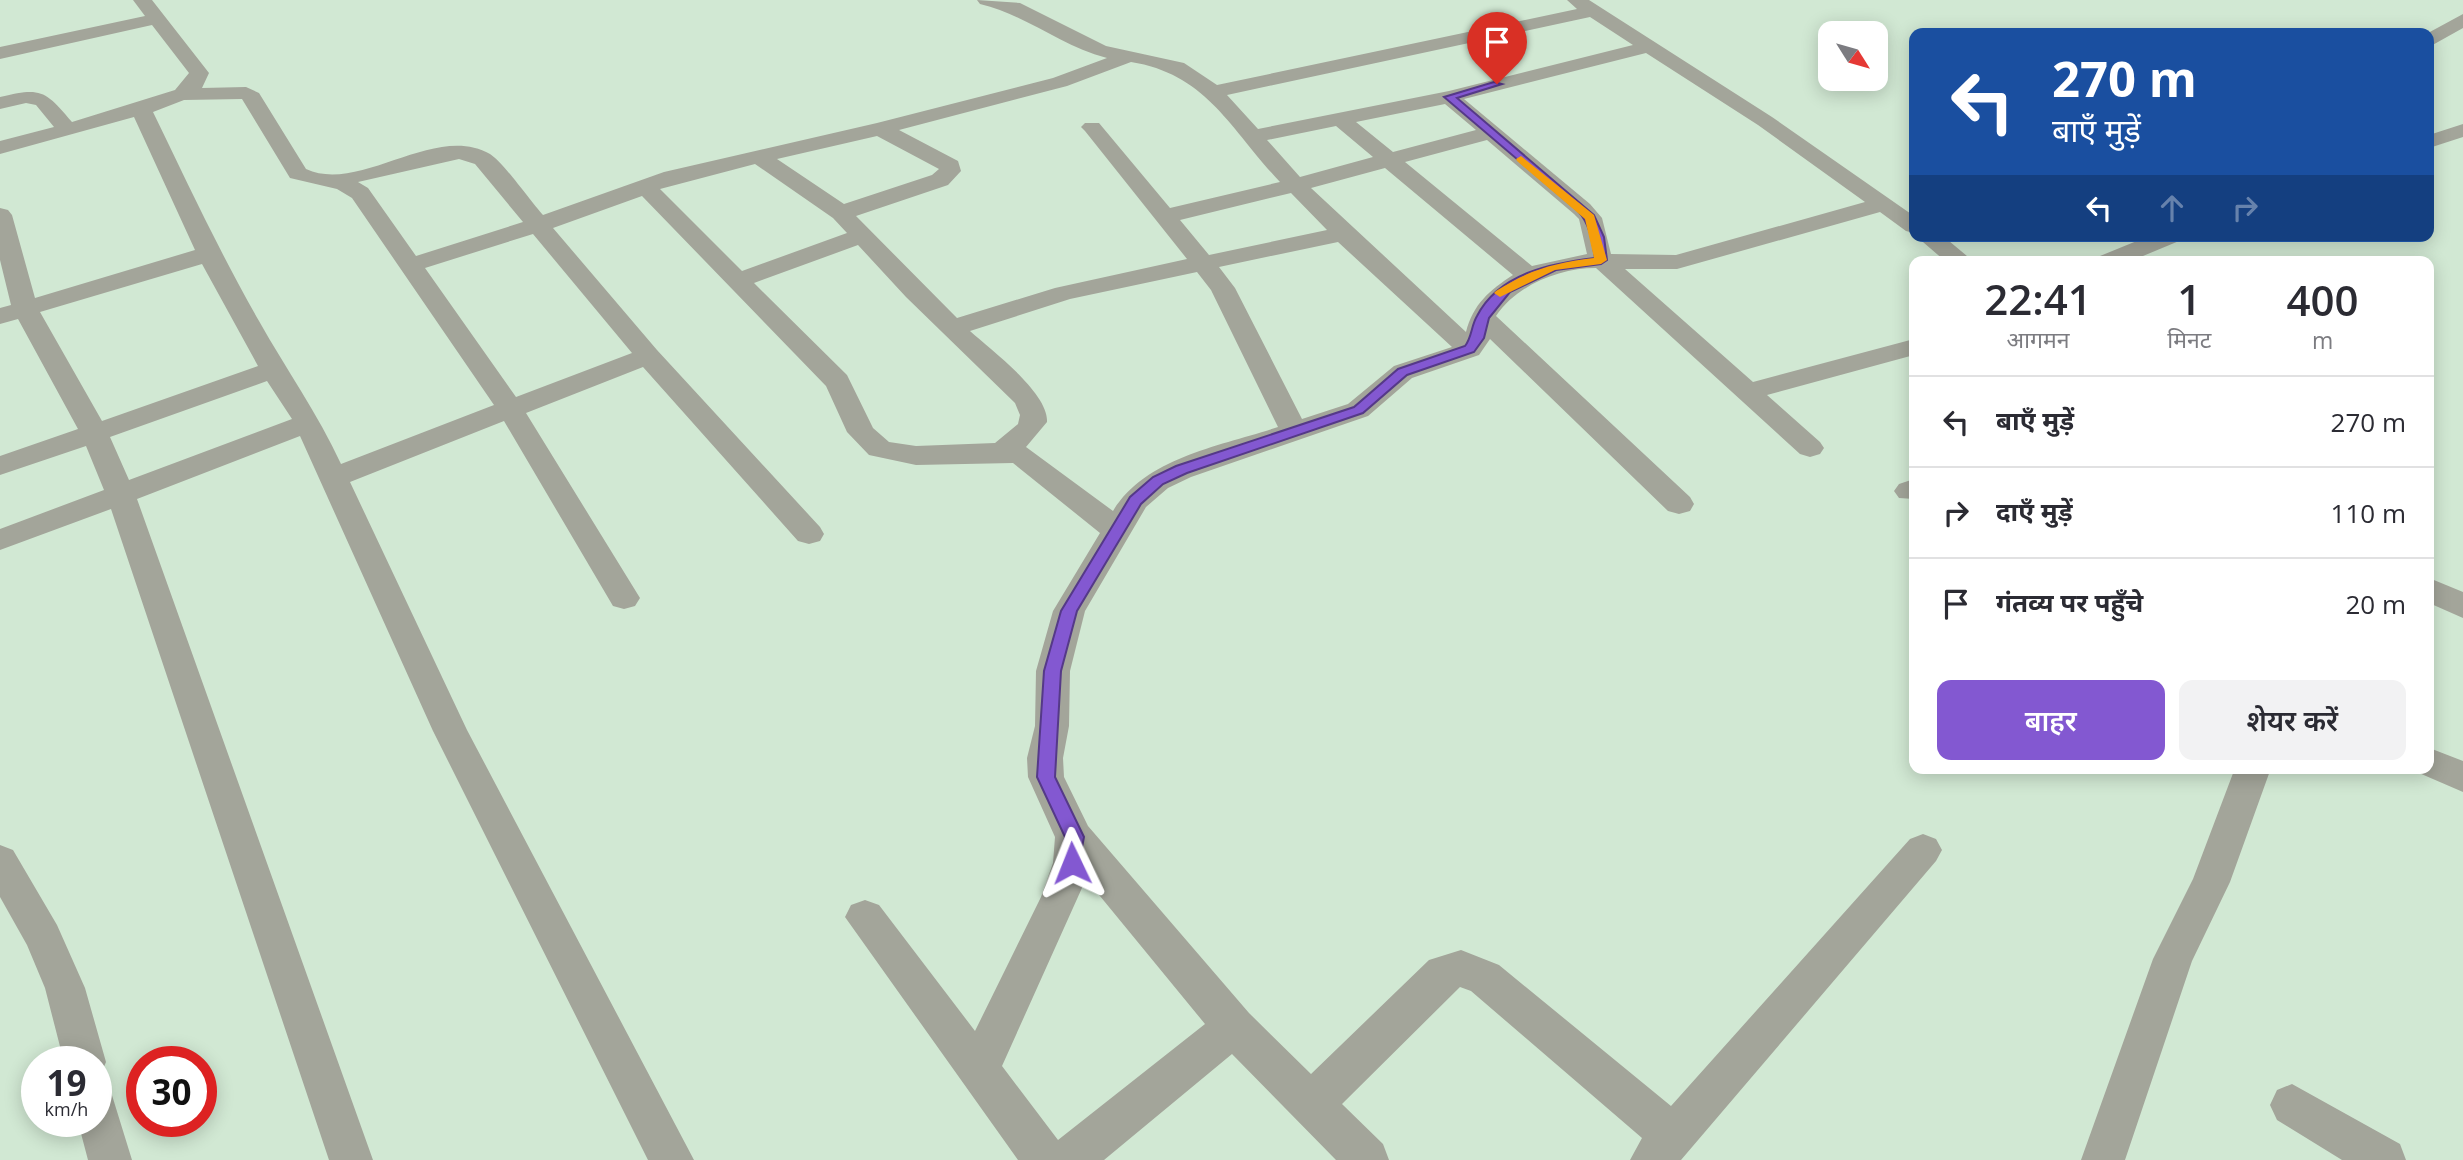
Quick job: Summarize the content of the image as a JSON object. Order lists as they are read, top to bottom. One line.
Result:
{"north":"bottom right","page":{"turn":["270 m","बाएँ मुड़ें"],"eta":["22:41","आगमन","1","मिनट","400","m"],"list":[{"name":"बाएँ मुड़ें","value":"270 m"},{"name":"दाएँ मुड़ें","value":"110 m"},{"name":"गंतव्य पर पहुँचे","value":"20 m"}],"buttons":["बाहर","शेयर करें"],"speed":"19 km/h","limit":"30"}}
